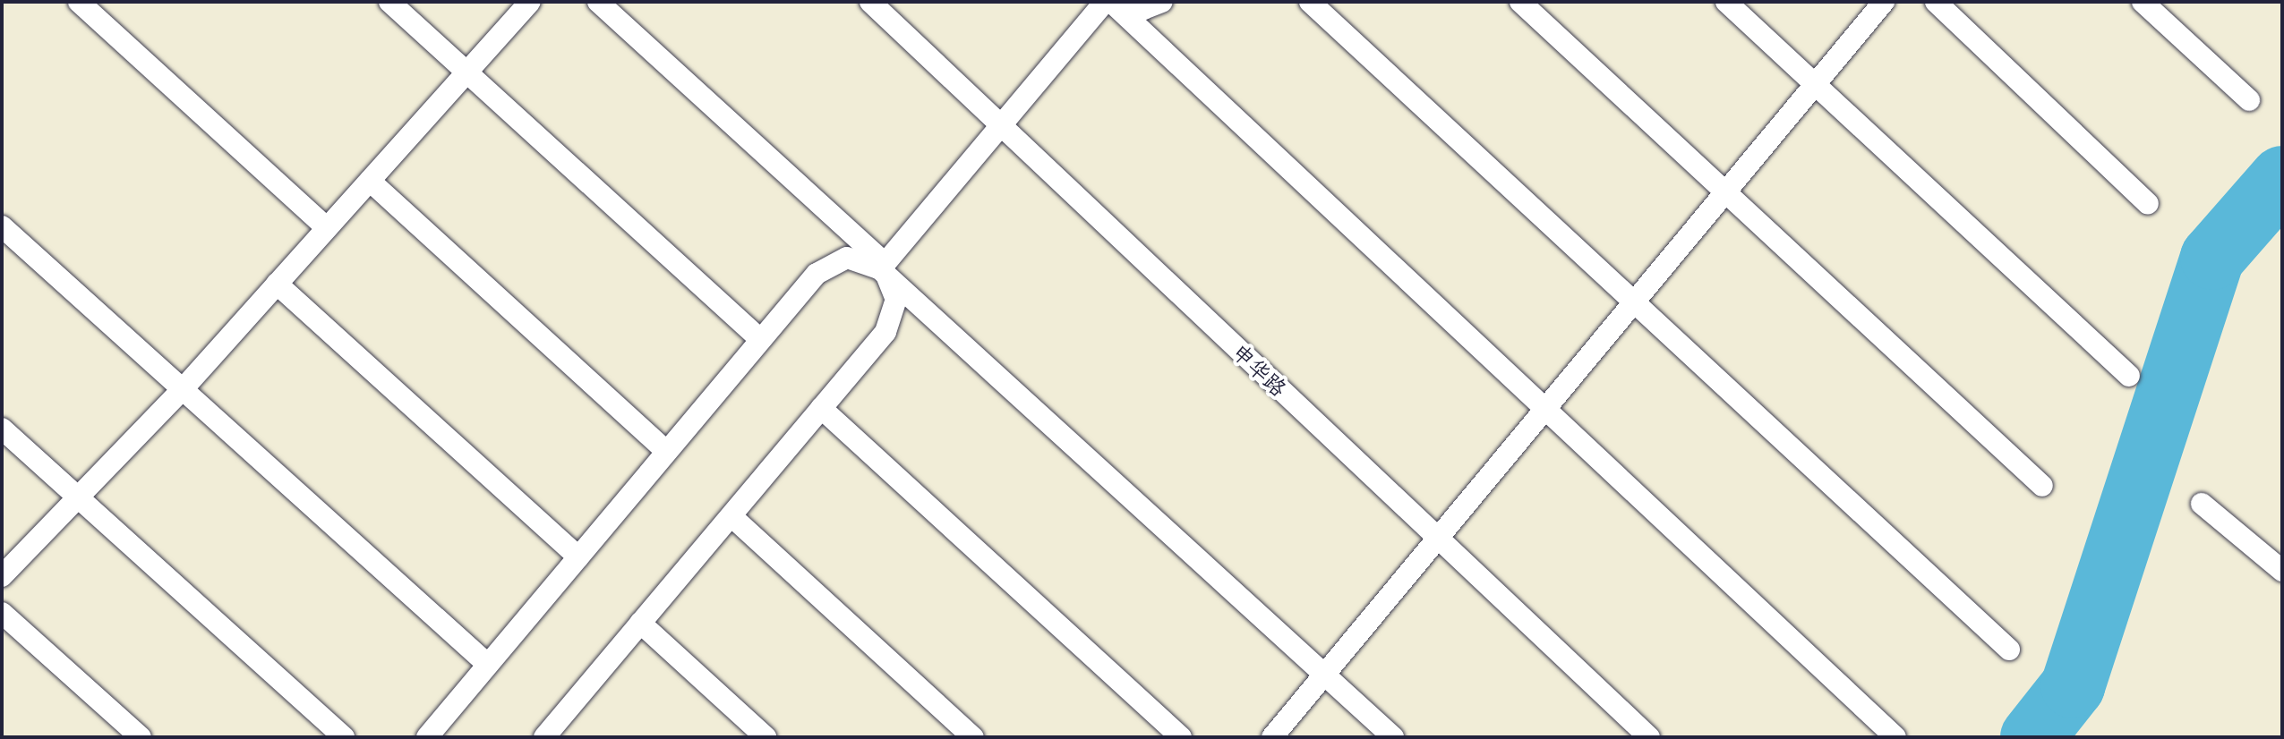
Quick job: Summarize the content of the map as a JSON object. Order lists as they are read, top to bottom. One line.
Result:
{"streets":{"lane":["申华路"]}}
